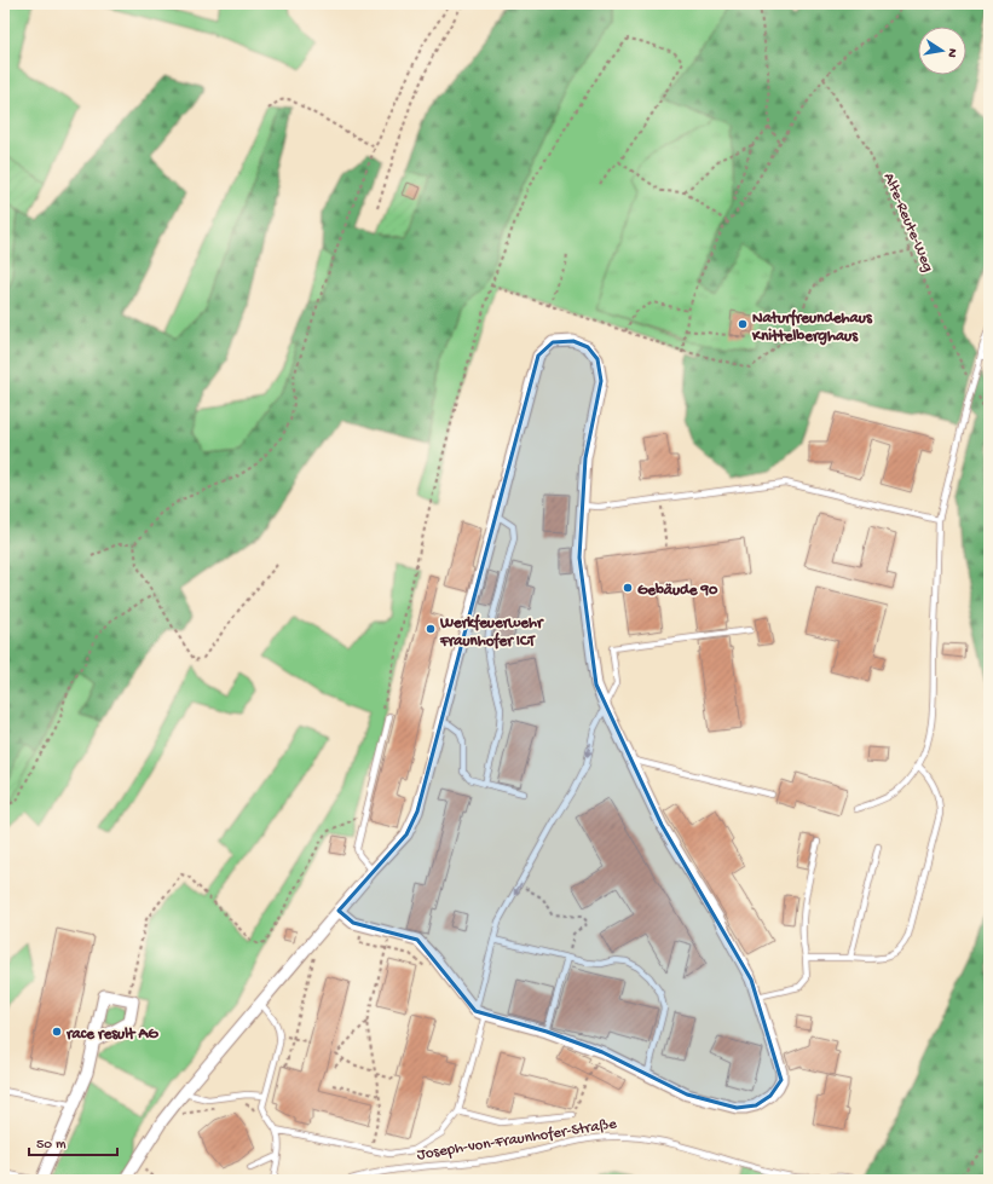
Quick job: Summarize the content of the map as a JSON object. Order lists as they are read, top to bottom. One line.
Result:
{"streets":{"lane":["Joseph-von-Fraunhofer-Straße"],"path":["Alte-Reute-Weg"]},"places":["Naturfreundehaus Knittelberghaus","Gebäude 90","Werkfeuerwehr Fraunhofer ICT","race result AG"],"scale_bar":"50 m","north":"right"}
